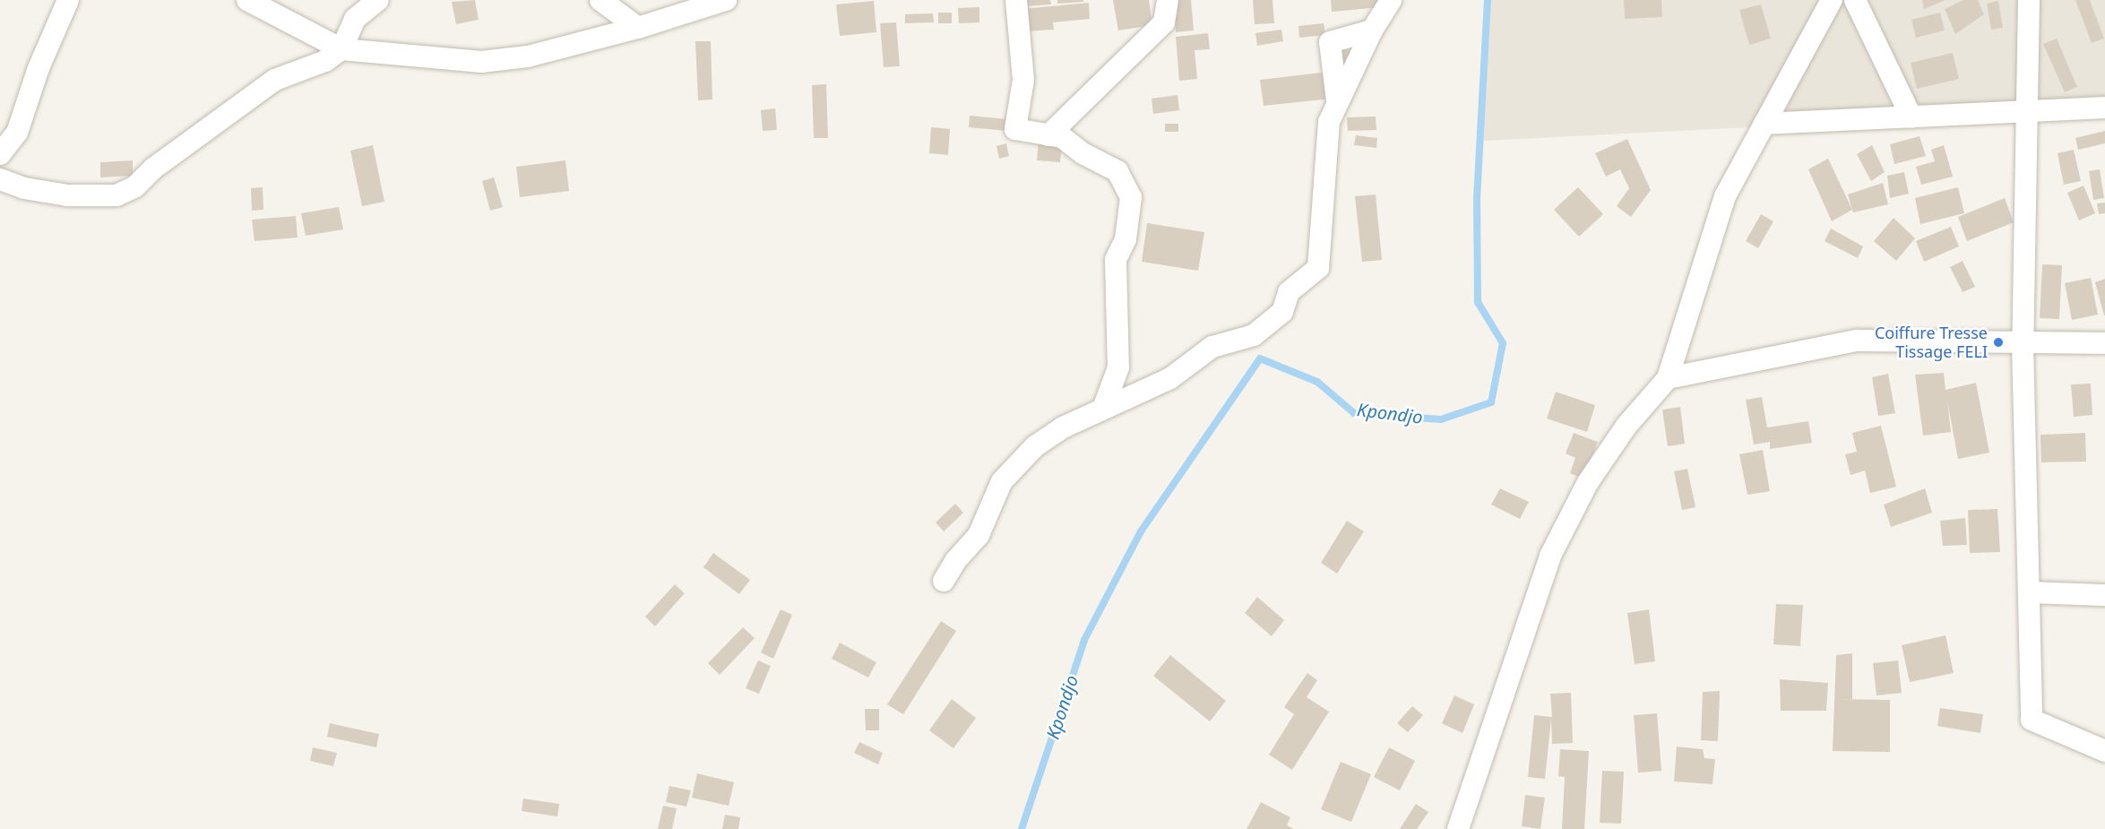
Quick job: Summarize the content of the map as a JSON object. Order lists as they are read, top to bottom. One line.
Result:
{"water":["Kpondjo"],"places":["Coiffure Tresse Tissage FELI"]}
